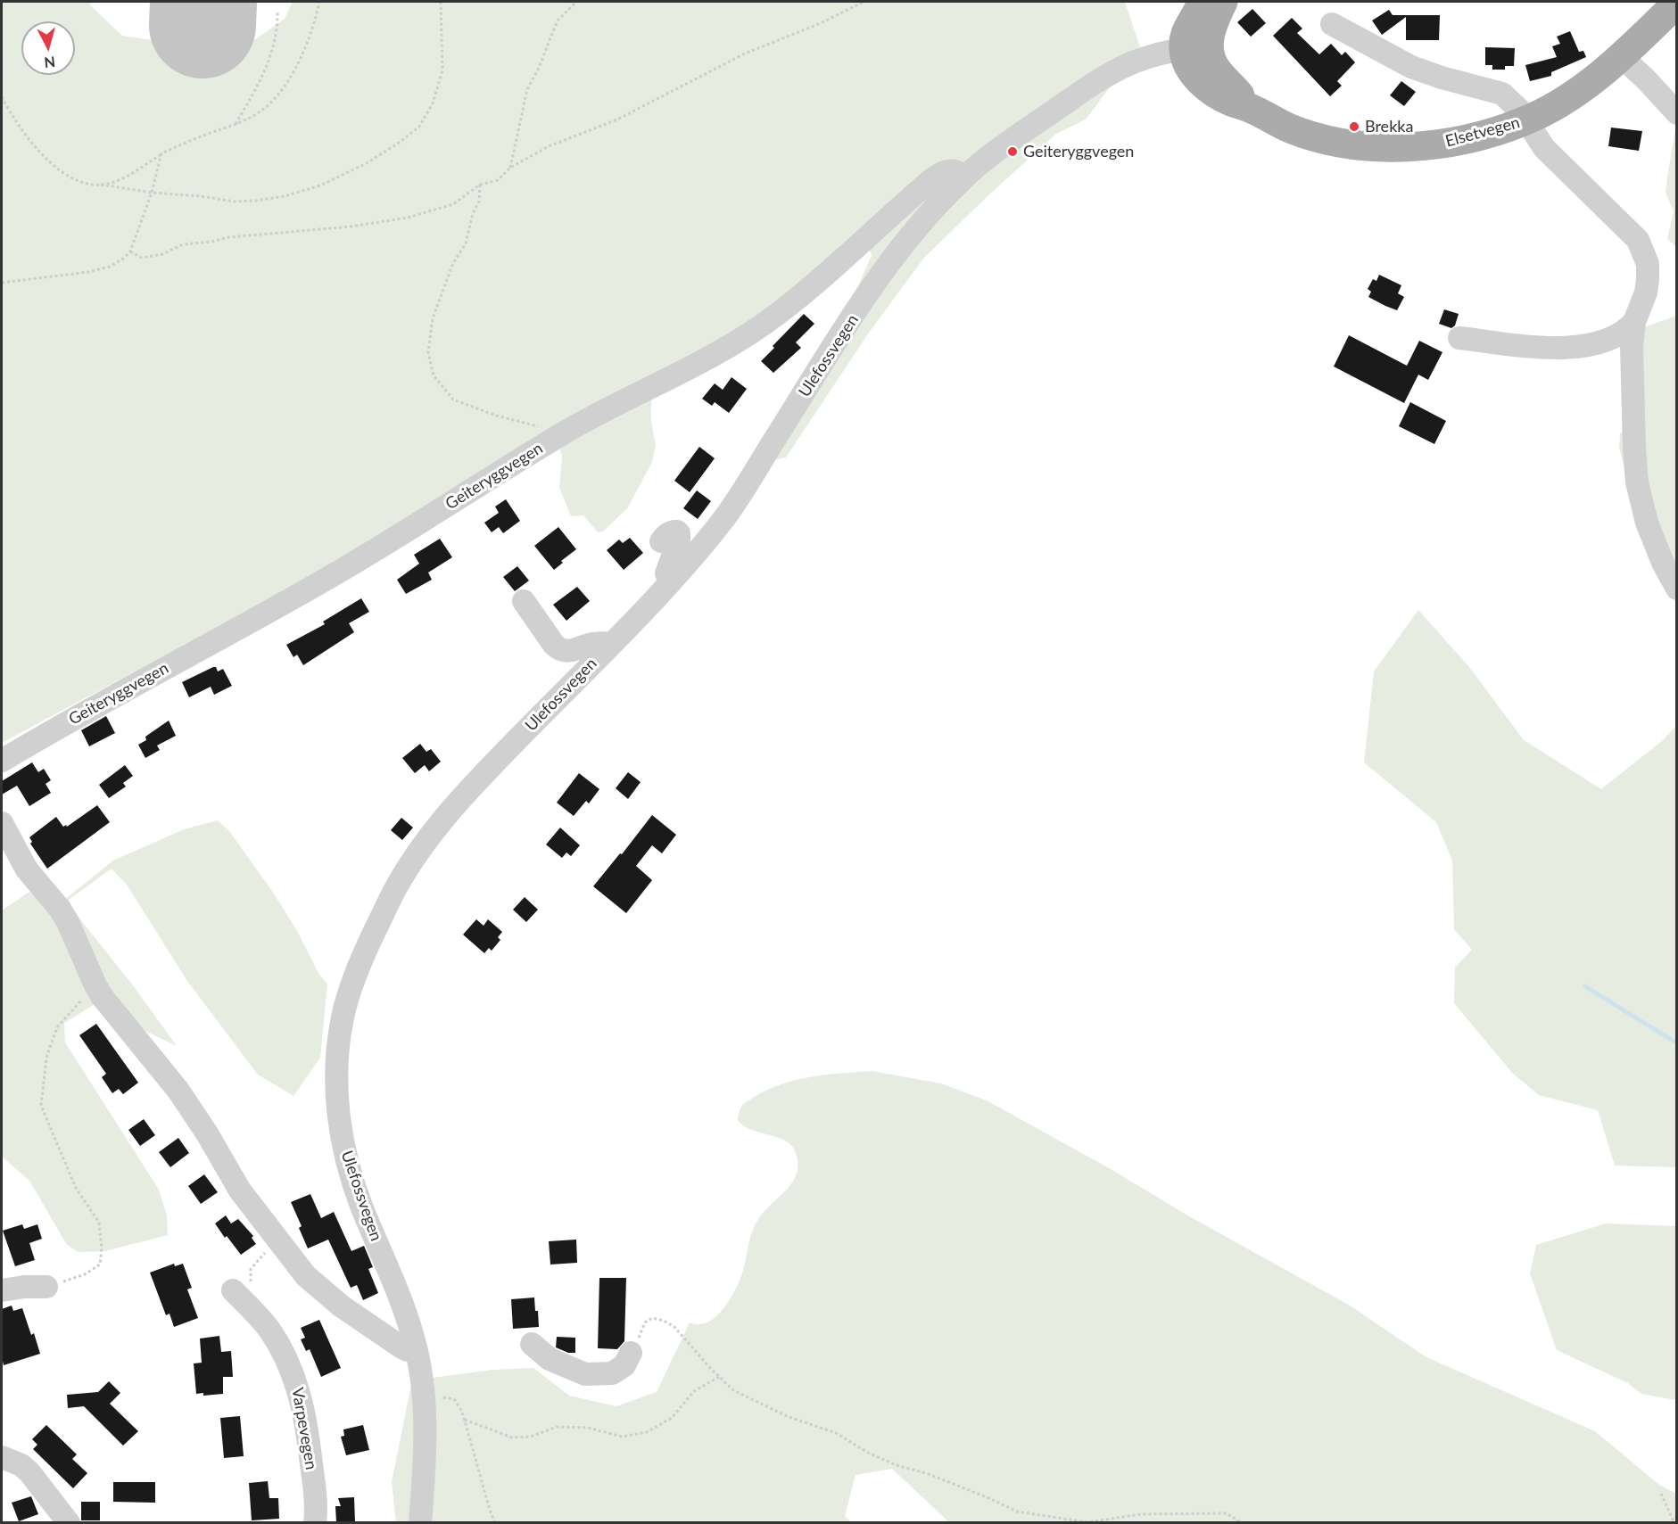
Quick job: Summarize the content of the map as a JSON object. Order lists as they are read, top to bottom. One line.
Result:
{"streets":{"main road":["Elsetvegen"],"street":["Ulefossvegen","Geiteryggvegen","Varpevegen"]},"crossings":[["Elsetvegen","Ulefossvegen"],["Ulefossvegen","Geiteryggvegen"]],"places":["Brekka","Geiteryggvegen"],"north":"bottom"}
